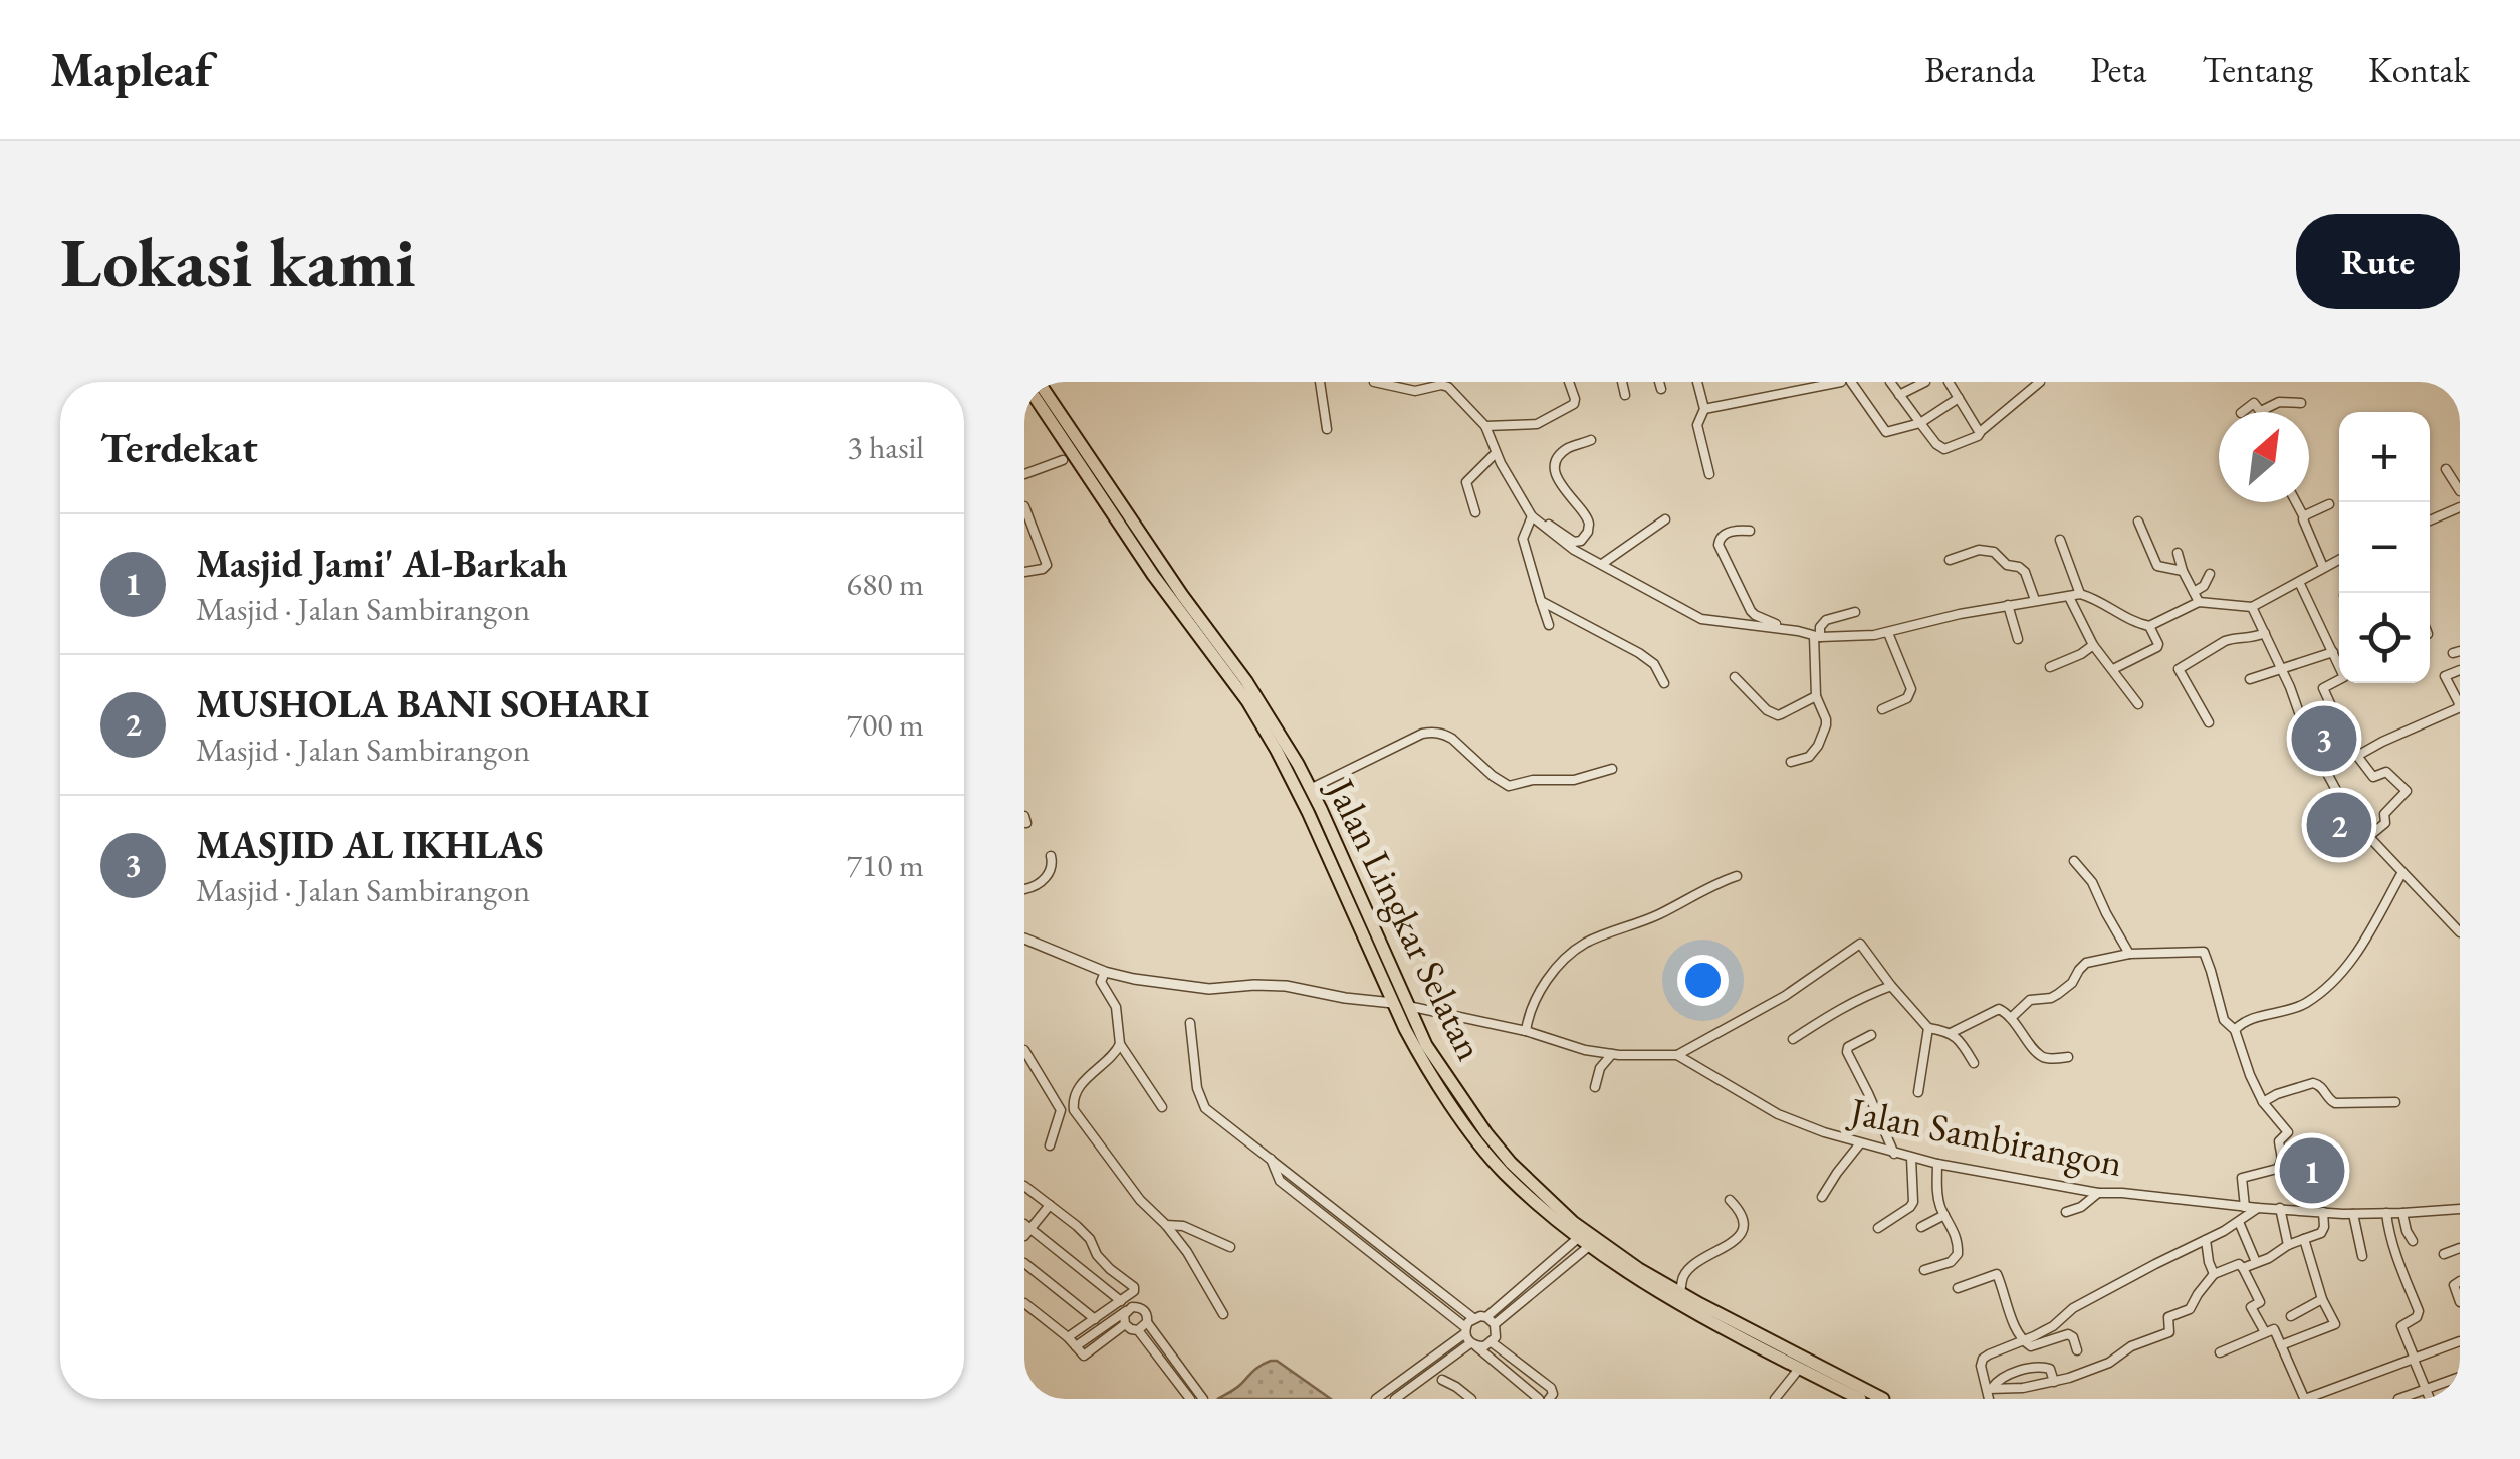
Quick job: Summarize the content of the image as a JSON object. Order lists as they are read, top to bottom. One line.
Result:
{"streets":{"highway":["Jalan Lingkar Selatan"],"street":["Jalan Sambirangon"]},"crossings":[["Jalan Lingkar Selatan","Jalan Sambirangon"]],"north":"top right","page":{"header":"Mapleaf","nav":["Beranda","Peta","Tentang","Kontak"],"buttons":"Rute","title":"Lokasi kami","heading":["Terdekat","3 hasil"],"map_buttons":["+","−"],"list":[{"mark":"1","name":"Masjid Jami' Al-Barkah","note":"Masjid · Jalan Sambirangon","value":"680 m"},{"mark":"2","name":"MUSHOLA BANI SOHARI","note":"Masjid · Jalan Sambirangon","value":"700 m"},{"mark":"3","name":"MASJID AL IKHLAS","note":"Masjid · Jalan Sambirangon","value":"710 m"}],"pins":["3","2","1"]}}
